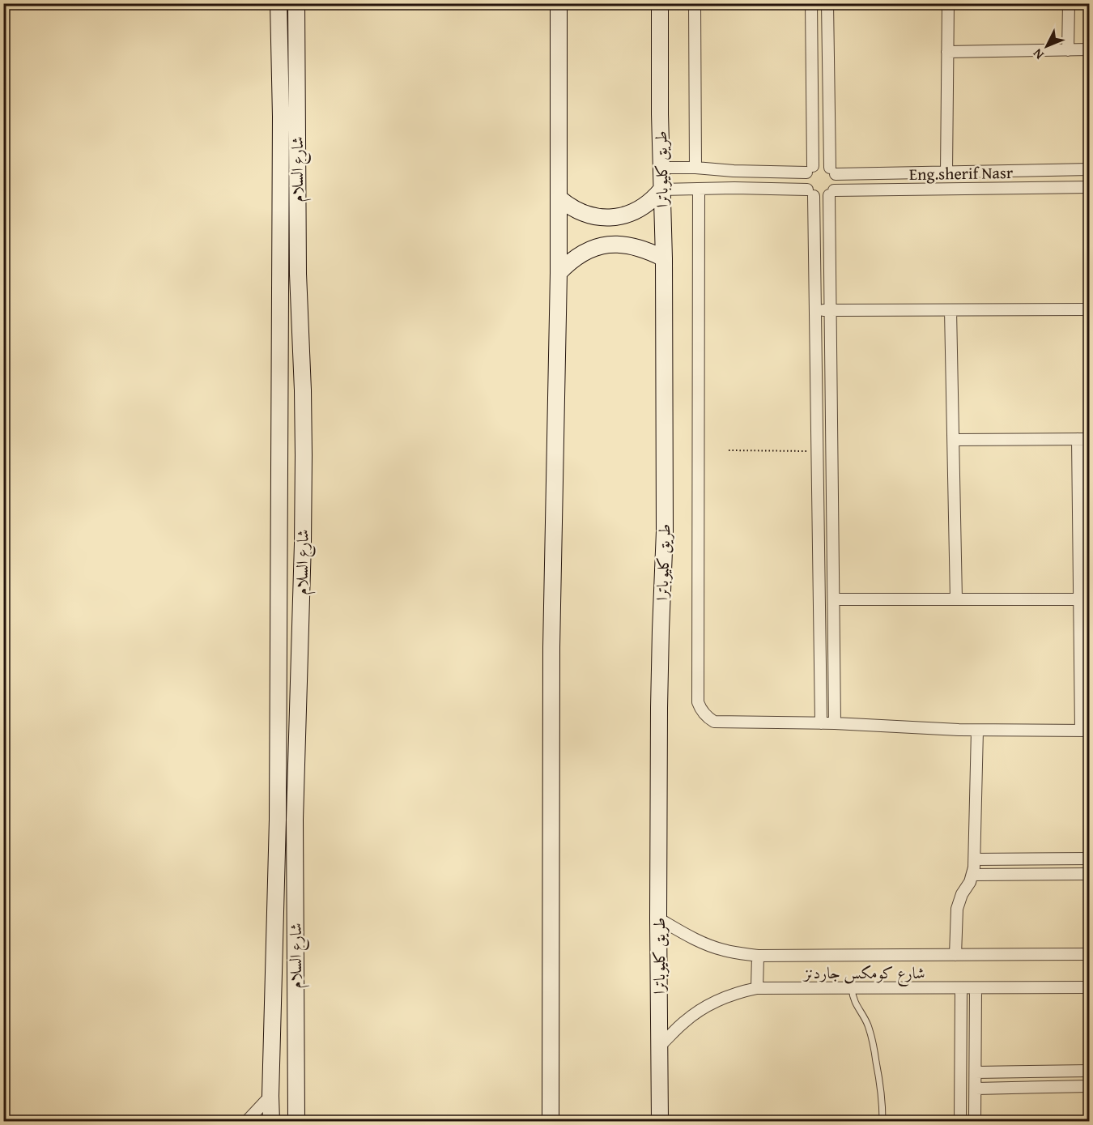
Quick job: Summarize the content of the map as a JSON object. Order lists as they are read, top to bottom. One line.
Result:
{"streets":{"main road":["شارع السلام","طريق كليوباترا"],"street":["Eng.sherif Nasr","شارع كومكس جاردنز"]},"crossings":[["طريق كليوباترا","شارع كومكس جاردنز"]],"north":"bottom left"}
